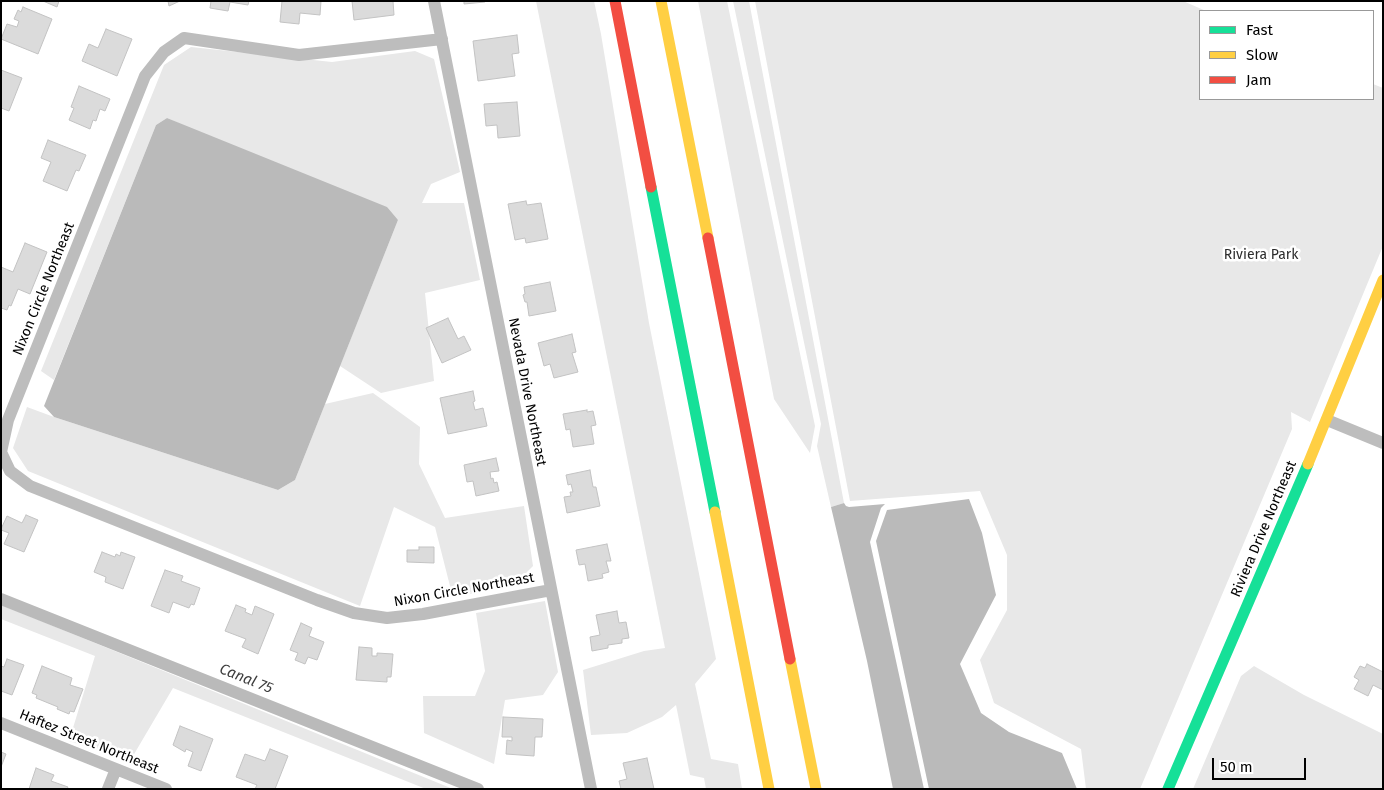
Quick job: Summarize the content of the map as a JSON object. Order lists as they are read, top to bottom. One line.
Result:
{"streets":{"main road":["Riviera Drive Northeast"],"street":["Nixon Circle Northeast","Nevada Drive Northeast","Haftez Street Northeast"]},"crossings":[["Nixon Circle Northeast","Nevada Drive Northeast"]],"water":["Canal 75"],"parks":["Riviera Park"],"legend":["Fast","Slow","Jam"],"scale_bar":"50 m"}
